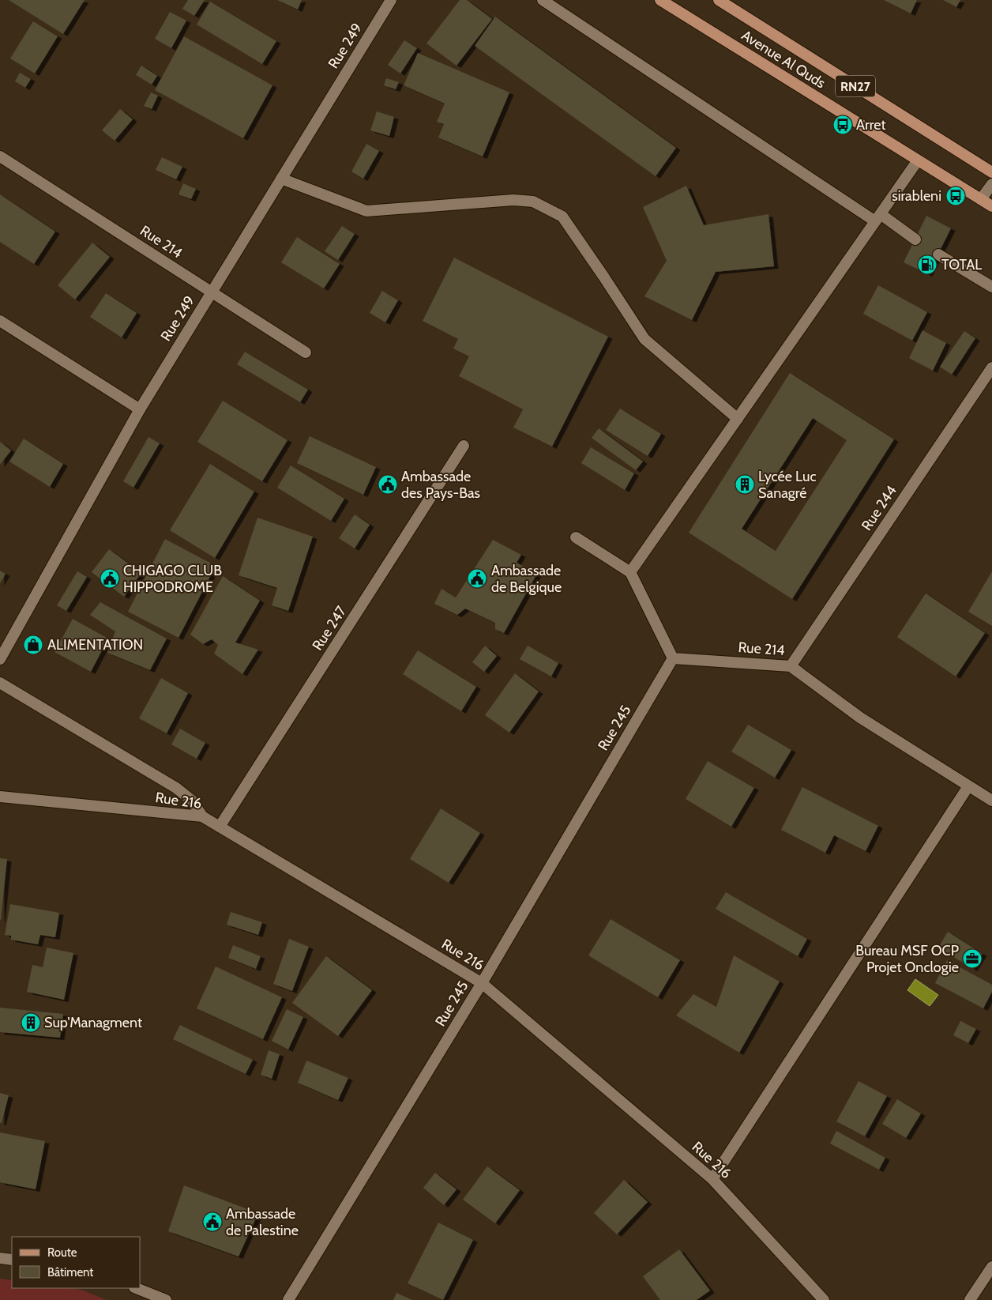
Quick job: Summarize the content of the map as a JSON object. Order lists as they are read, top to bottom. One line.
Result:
{"streets":{"main road":["Avenue Al Quds","RN27"],"street":["Rue 249","Rue 214","Rue 244","Rue 247","Rue 245","Rue 216"]},"crossings":[["Rue 249","Rue 214"],["Rue 214","Rue 244"],["Rue 214","Rue 245"],["Rue 247","Rue 216"],["Rue 245","Rue 216"]],"places":{"bus stop":["Arret","sirableni"],"fuel station":["TOTAL"],"public building":["Ambassade des Pays-Bas","CHIGAGO CLUB HIPPODROME","Ambassade de Belgique","Ambassade de Palestine"],"building":["Lycée Luc Sanagré","Sup'Managment"],"shop":["ALIMENTATION"],"office":["Bureau MSF OCP Projet Onclogie"]},"legend":["Route","Bâtiment"]}
